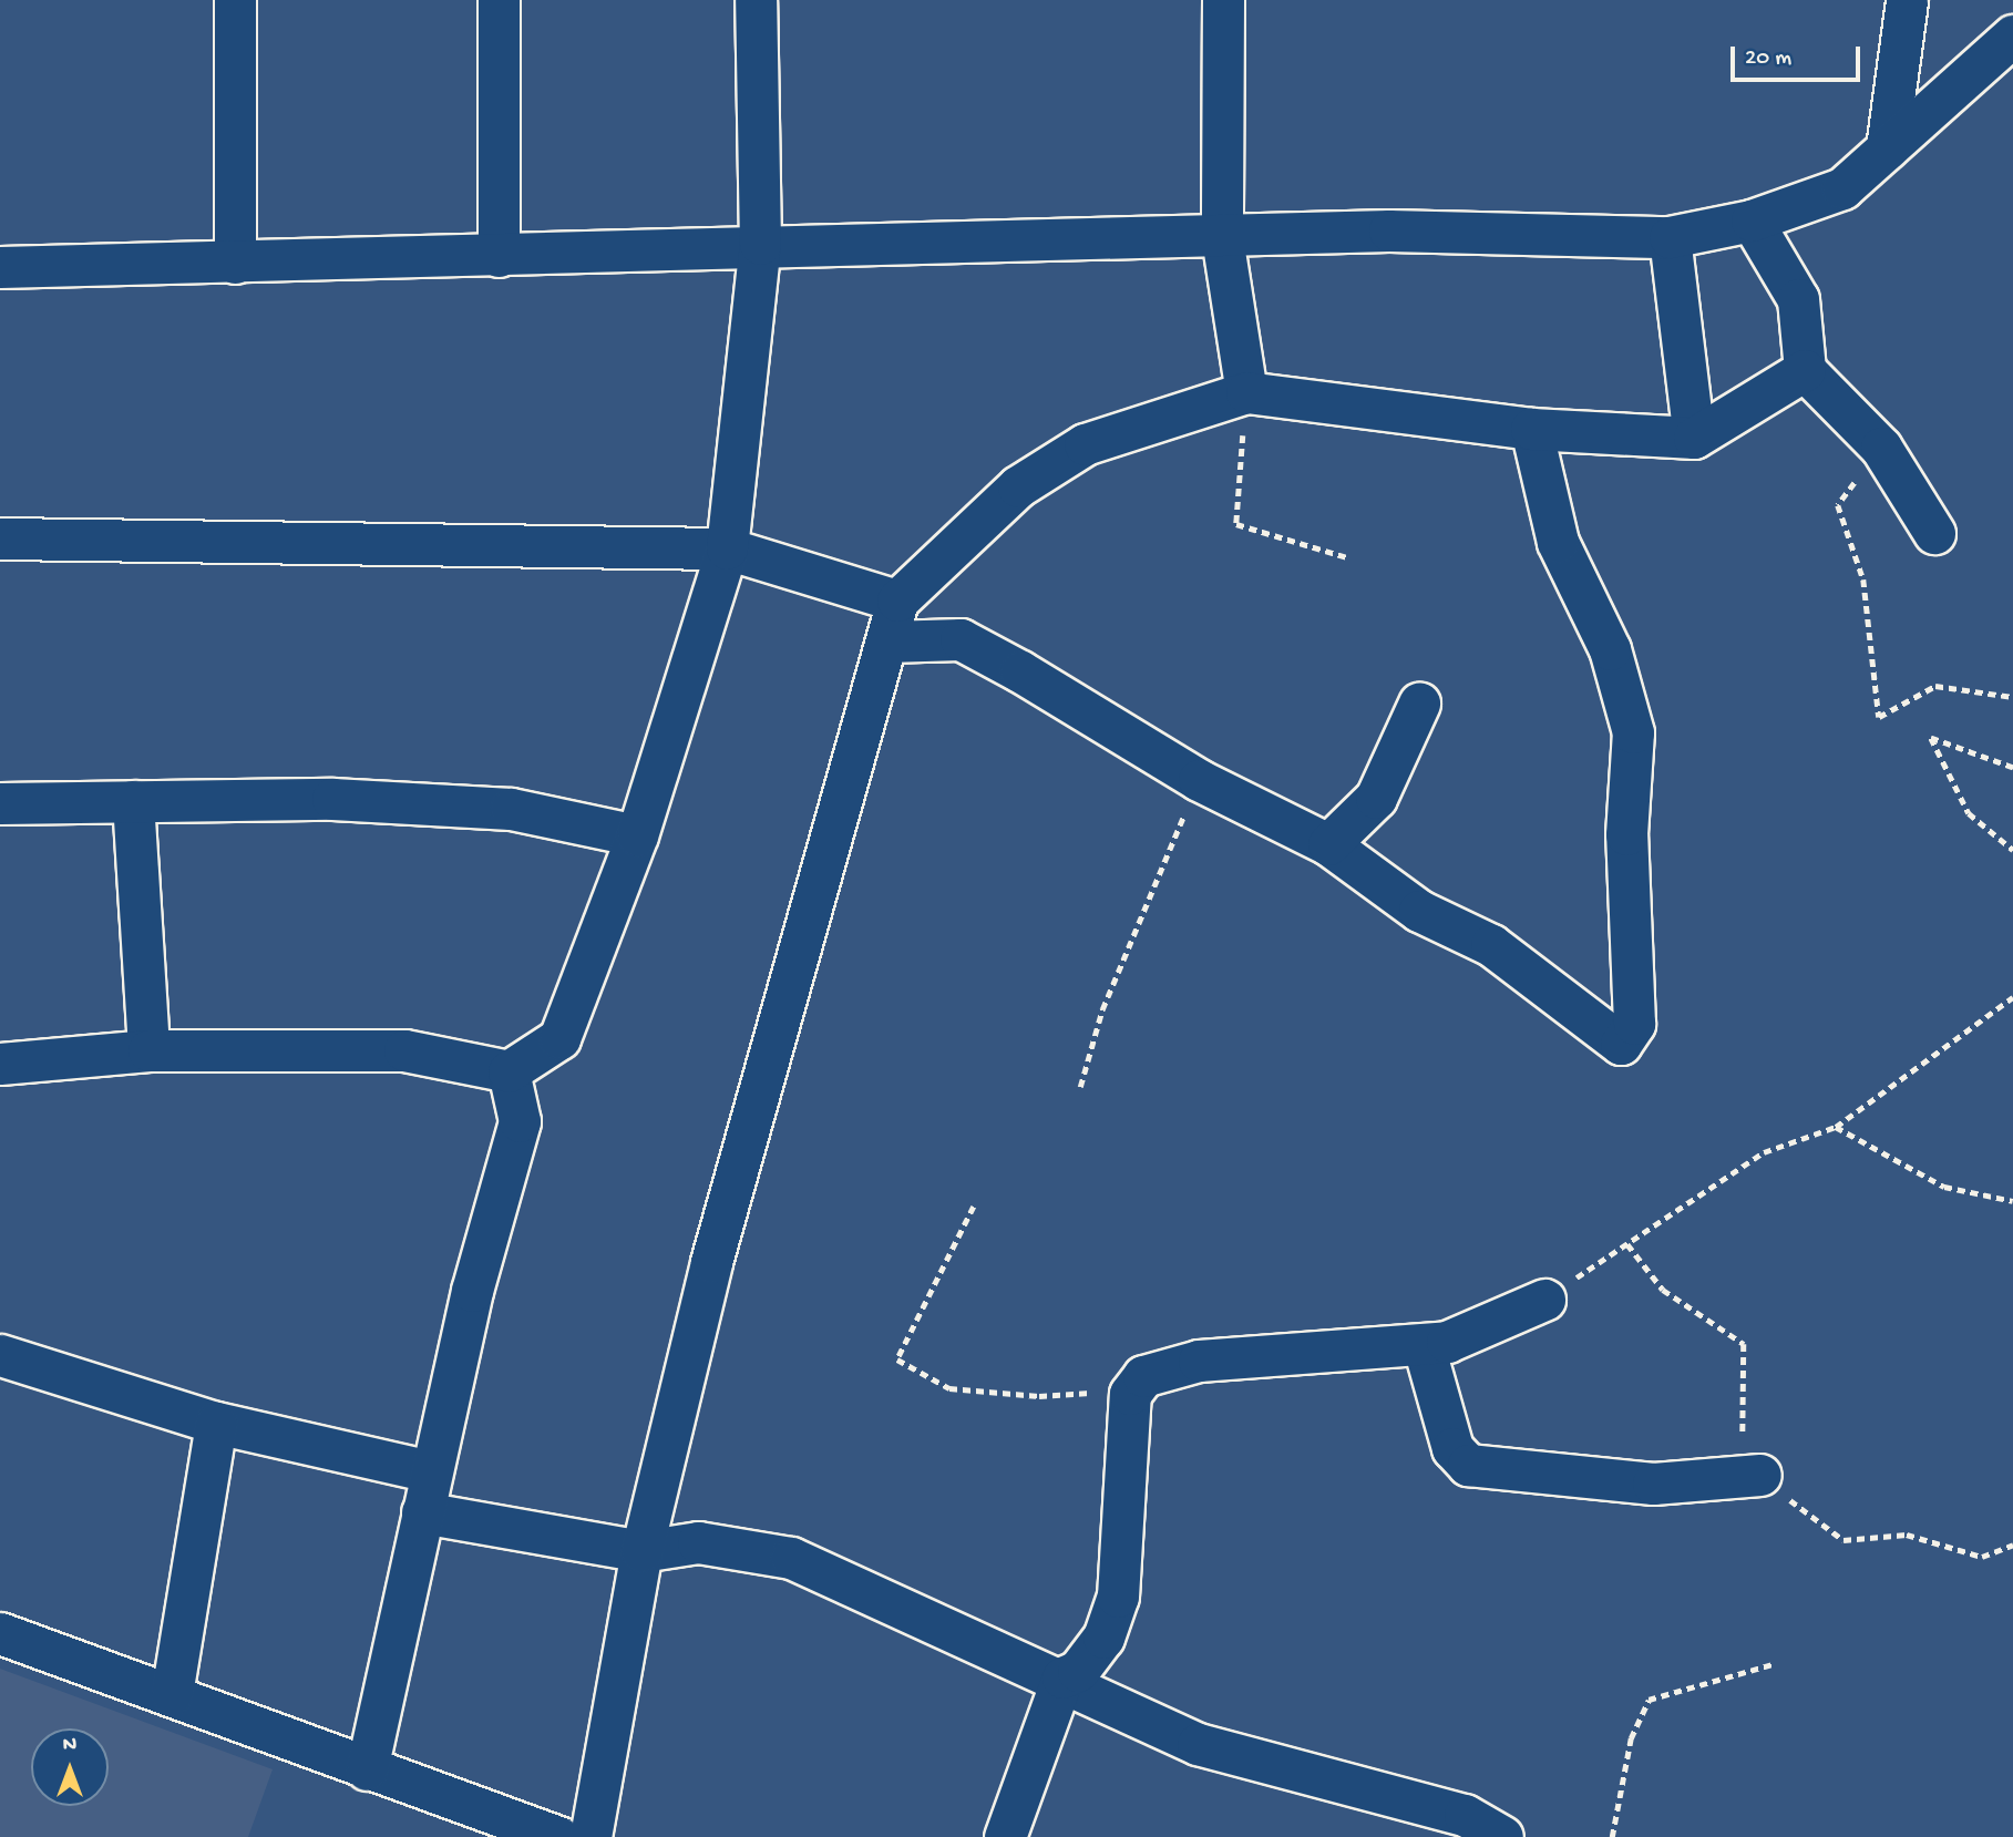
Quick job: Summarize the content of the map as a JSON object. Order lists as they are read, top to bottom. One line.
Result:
{"scale_bar":"20 m","north":"top"}
